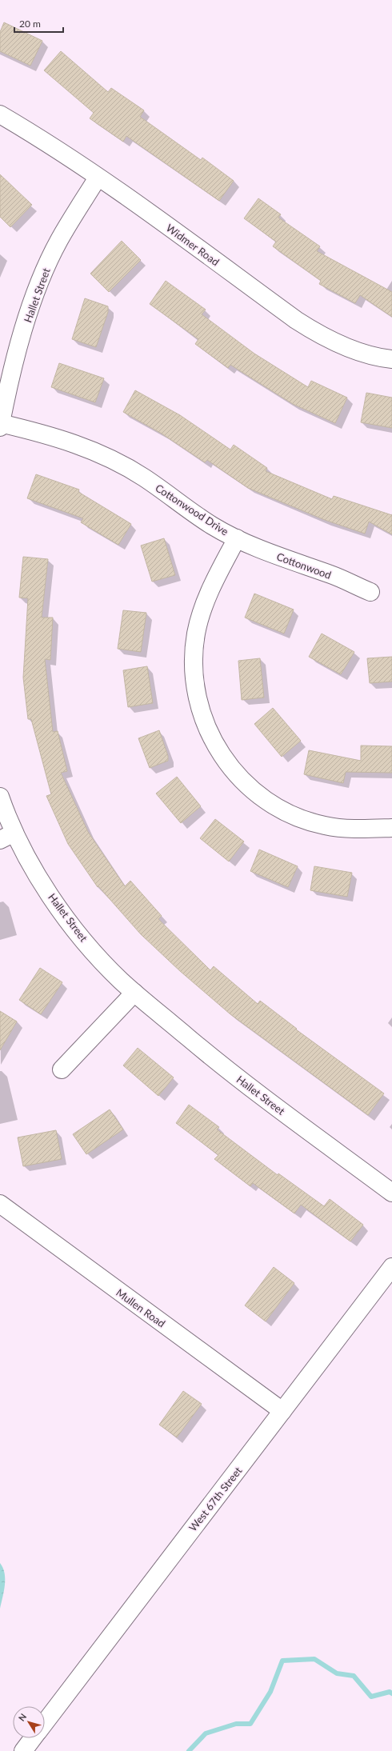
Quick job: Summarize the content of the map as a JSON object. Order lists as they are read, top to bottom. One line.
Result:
{"streets":{"street":["Widmer Road","Hallet Street","Cottonwood Drive","Cottonwood","Mullen Road","West 67th Street"]},"crossings":[["Widmer Road","Hallet Street"],["Hallet Street","Cottonwood Drive"],["Cottonwood Drive","Cottonwood"],["Mullen Road","West 67th Street"]],"scale_bar":"20 m","north":"top left"}
